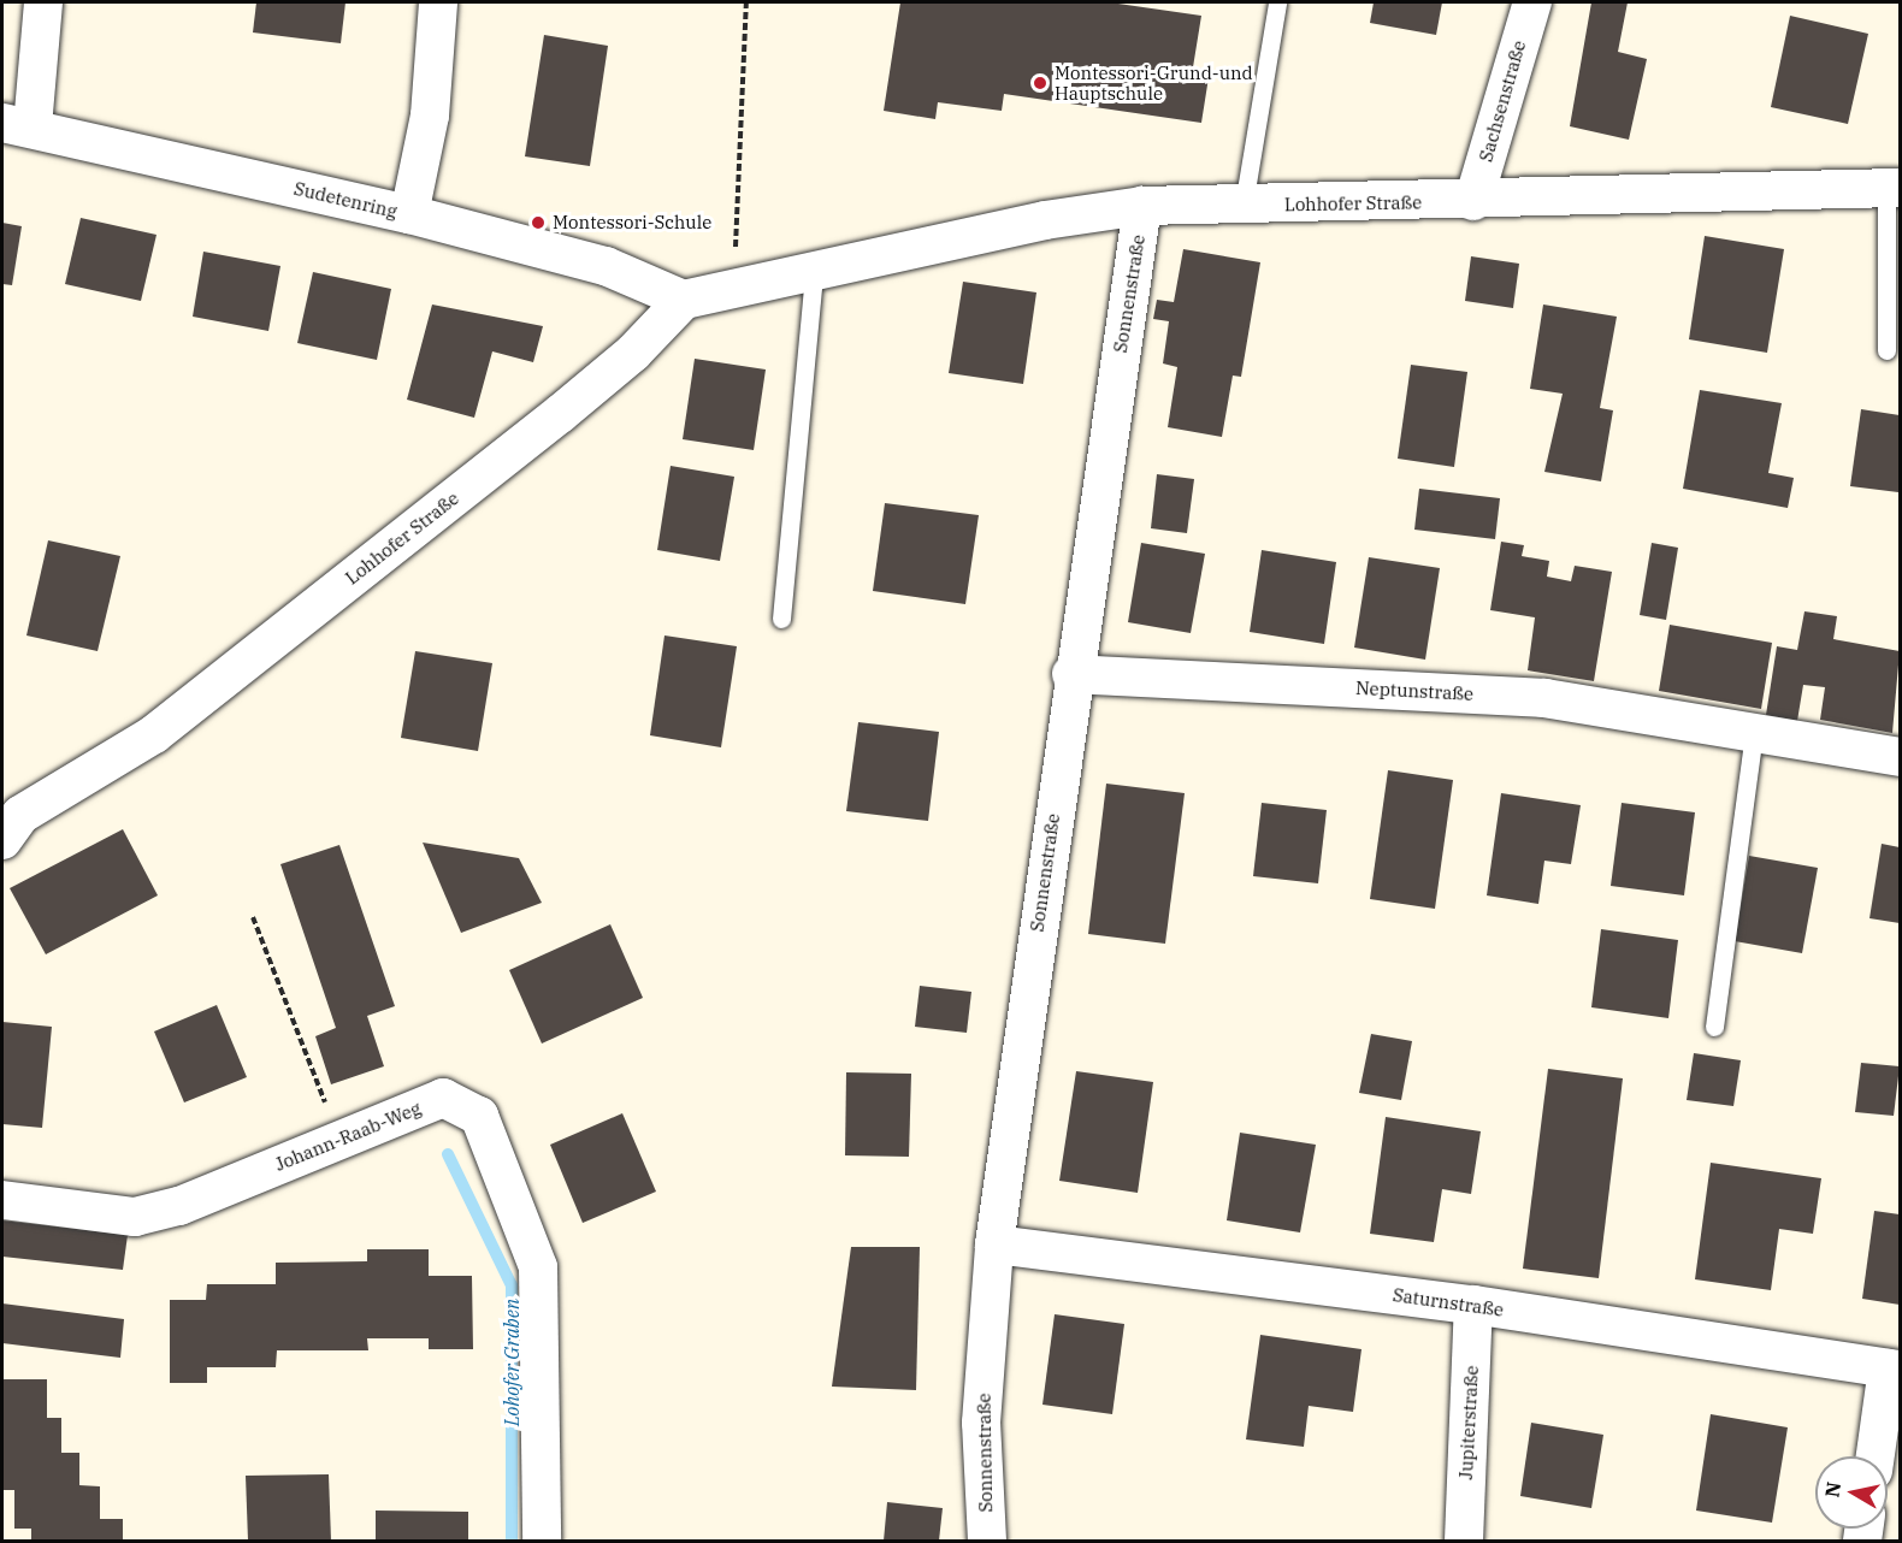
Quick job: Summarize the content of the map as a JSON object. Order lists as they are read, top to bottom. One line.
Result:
{"streets":{"street":["Sachsenstraße","Sudetenring","Lohhofer Straße","Sonnenstraße","Neptunstraße","Johann-Raab-Weg","Saturnstraße","Jupiterstraße"]},"crossings":[["Sachsenstraße","Lohhofer Straße"],["Sudetenring","Lohhofer Straße"],["Lohhofer Straße","Sonnenstraße"],["Sonnenstraße","Neptunstraße"],["Sonnenstraße","Saturnstraße"],["Saturnstraße","Jupiterstraße"]],"water":["Lohofer Graben"],"places":["Montessori-Grund-und Hauptschule","Montessori-Schule"],"north":"left"}
